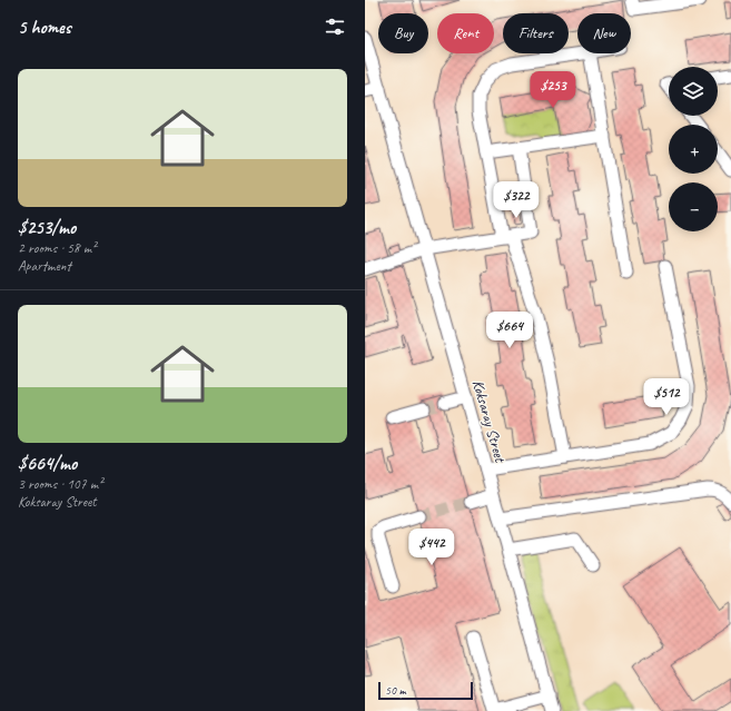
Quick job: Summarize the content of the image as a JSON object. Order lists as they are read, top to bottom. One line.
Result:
{"streets":{"street":["Koksaray Street"]},"scale_bar":"50 m","page":{"heading":"5 homes","chip":["Buy","Rent","Filters","New"],"list":[{"name":"$253/mo","note":"2 rooms · 58 m² · Apartment"},{"name":"$664/mo","note":"3 rooms · 107 m² · Koksaray Street"}],"map_buttons":["+","−"],"price":["$253","$322","$664","$512","$442"],"scale":"50 m"}}
